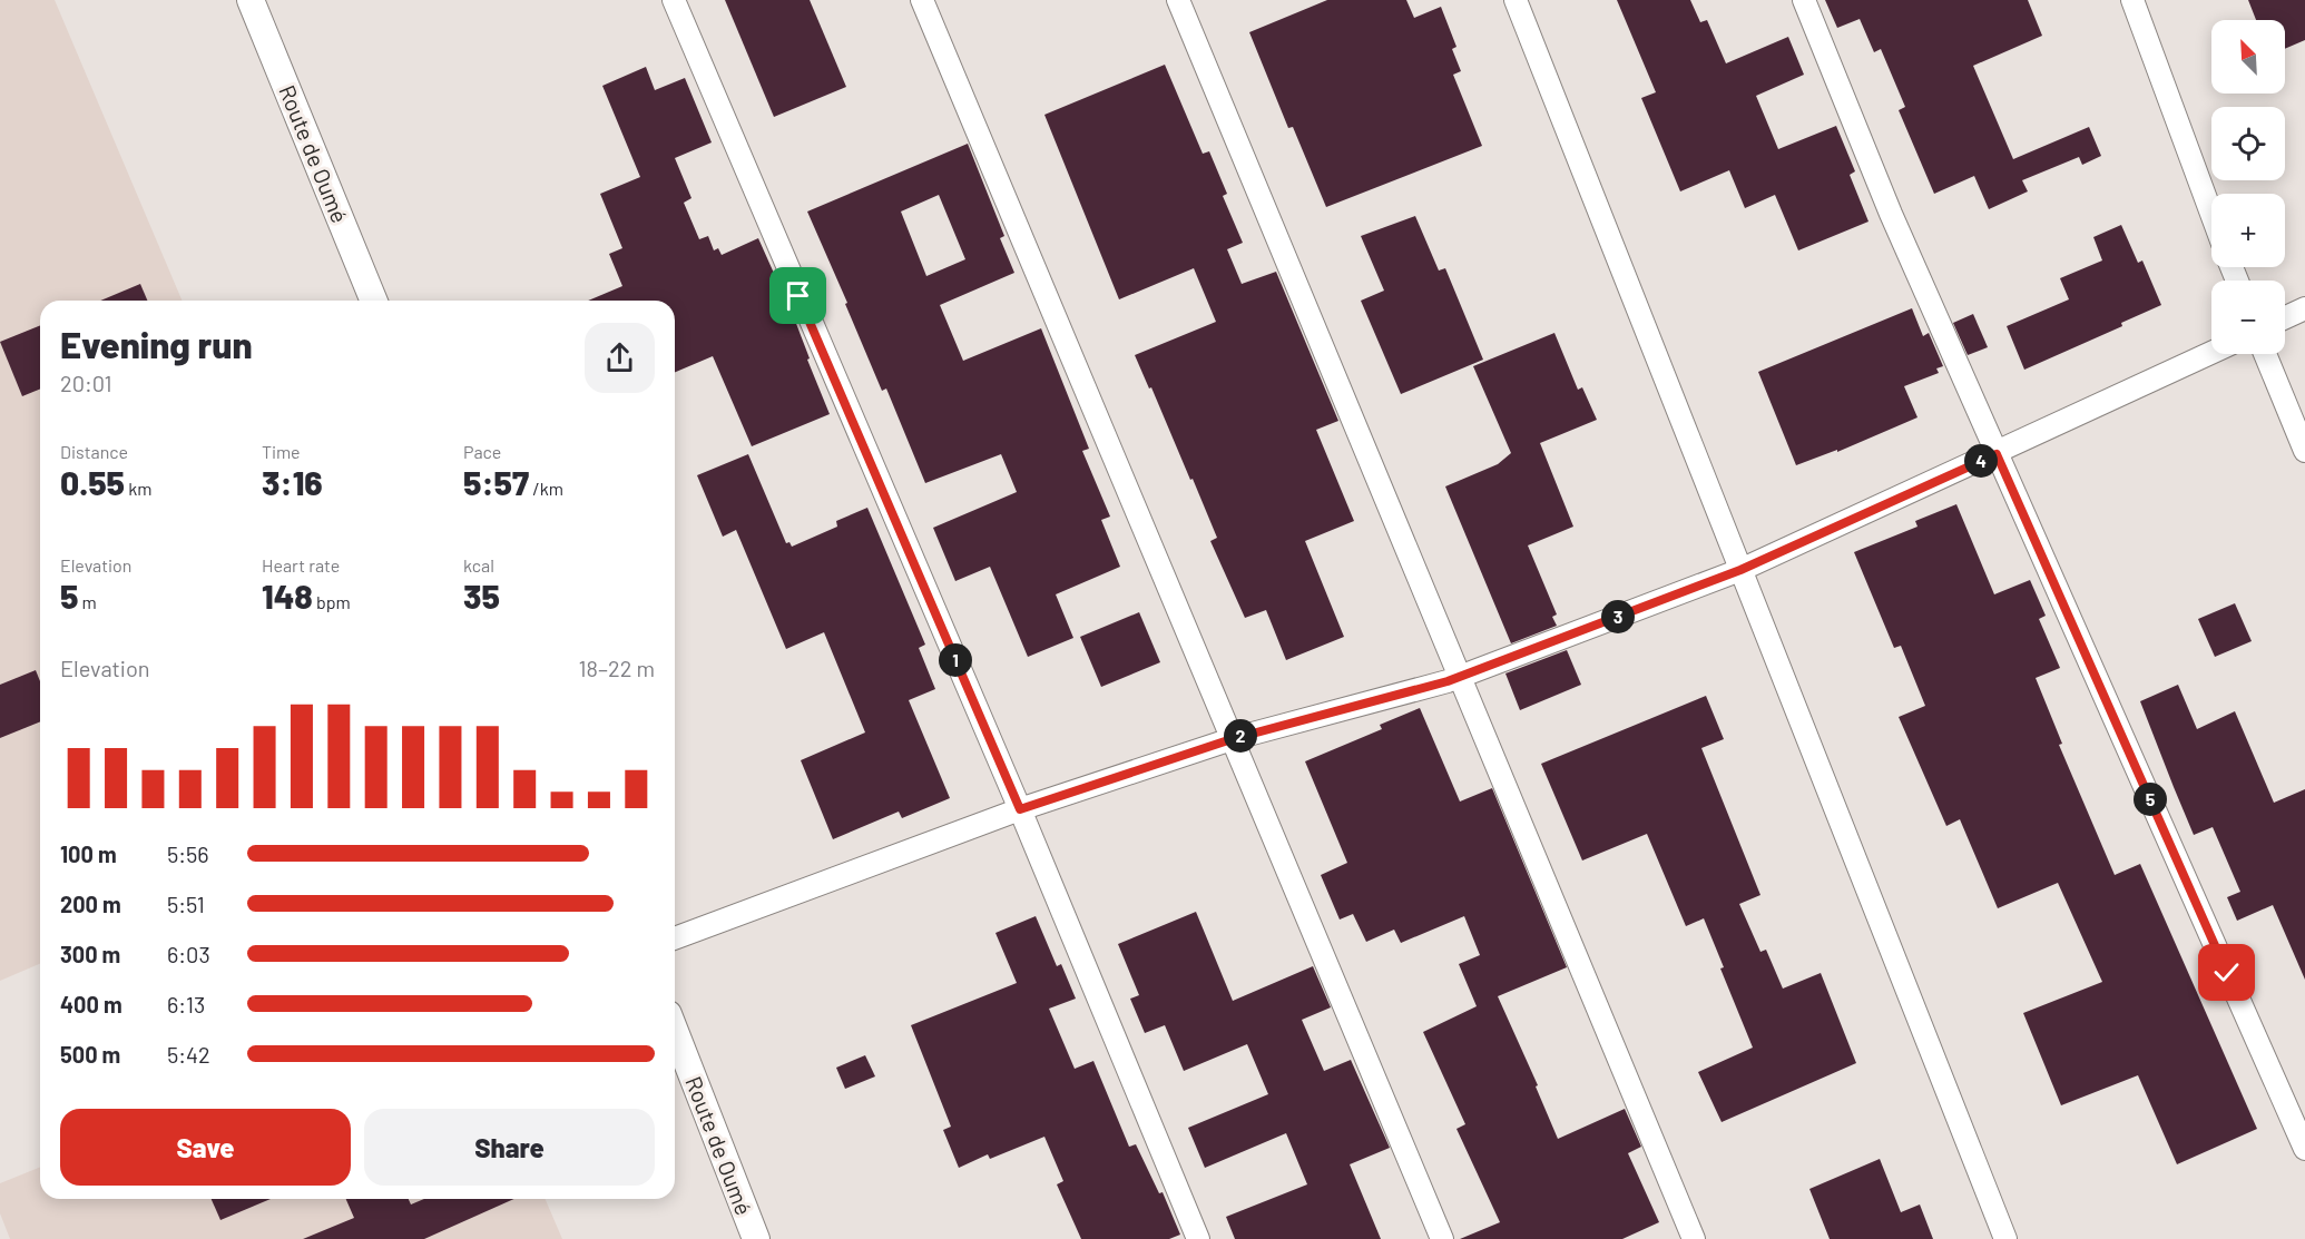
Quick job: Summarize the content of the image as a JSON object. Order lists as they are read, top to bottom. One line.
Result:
{"streets":{"street":["Route de Oumé"]},"north":"top left","page":{"map_buttons":["+","−"],"heading":["Evening run","20:01"],"stats":[["Distance","0.55 km"],["Time","3:16"],["Pace","5:57 /km"],["Elevation","5 m"],["Heart rate","148 bpm"],["kcal","35"]],"pins":["4","3","1","2","5"],"chart":["Elevation","18–22 m"],"list":[{"name":"100 m","note":"5:56"},{"name":"200 m","note":"5:51"},{"name":"300 m","note":"6:03"},{"name":"400 m","note":"6:13"},{"name":"500 m","note":"5:42"}],"buttons":["Save","Share"]}}
